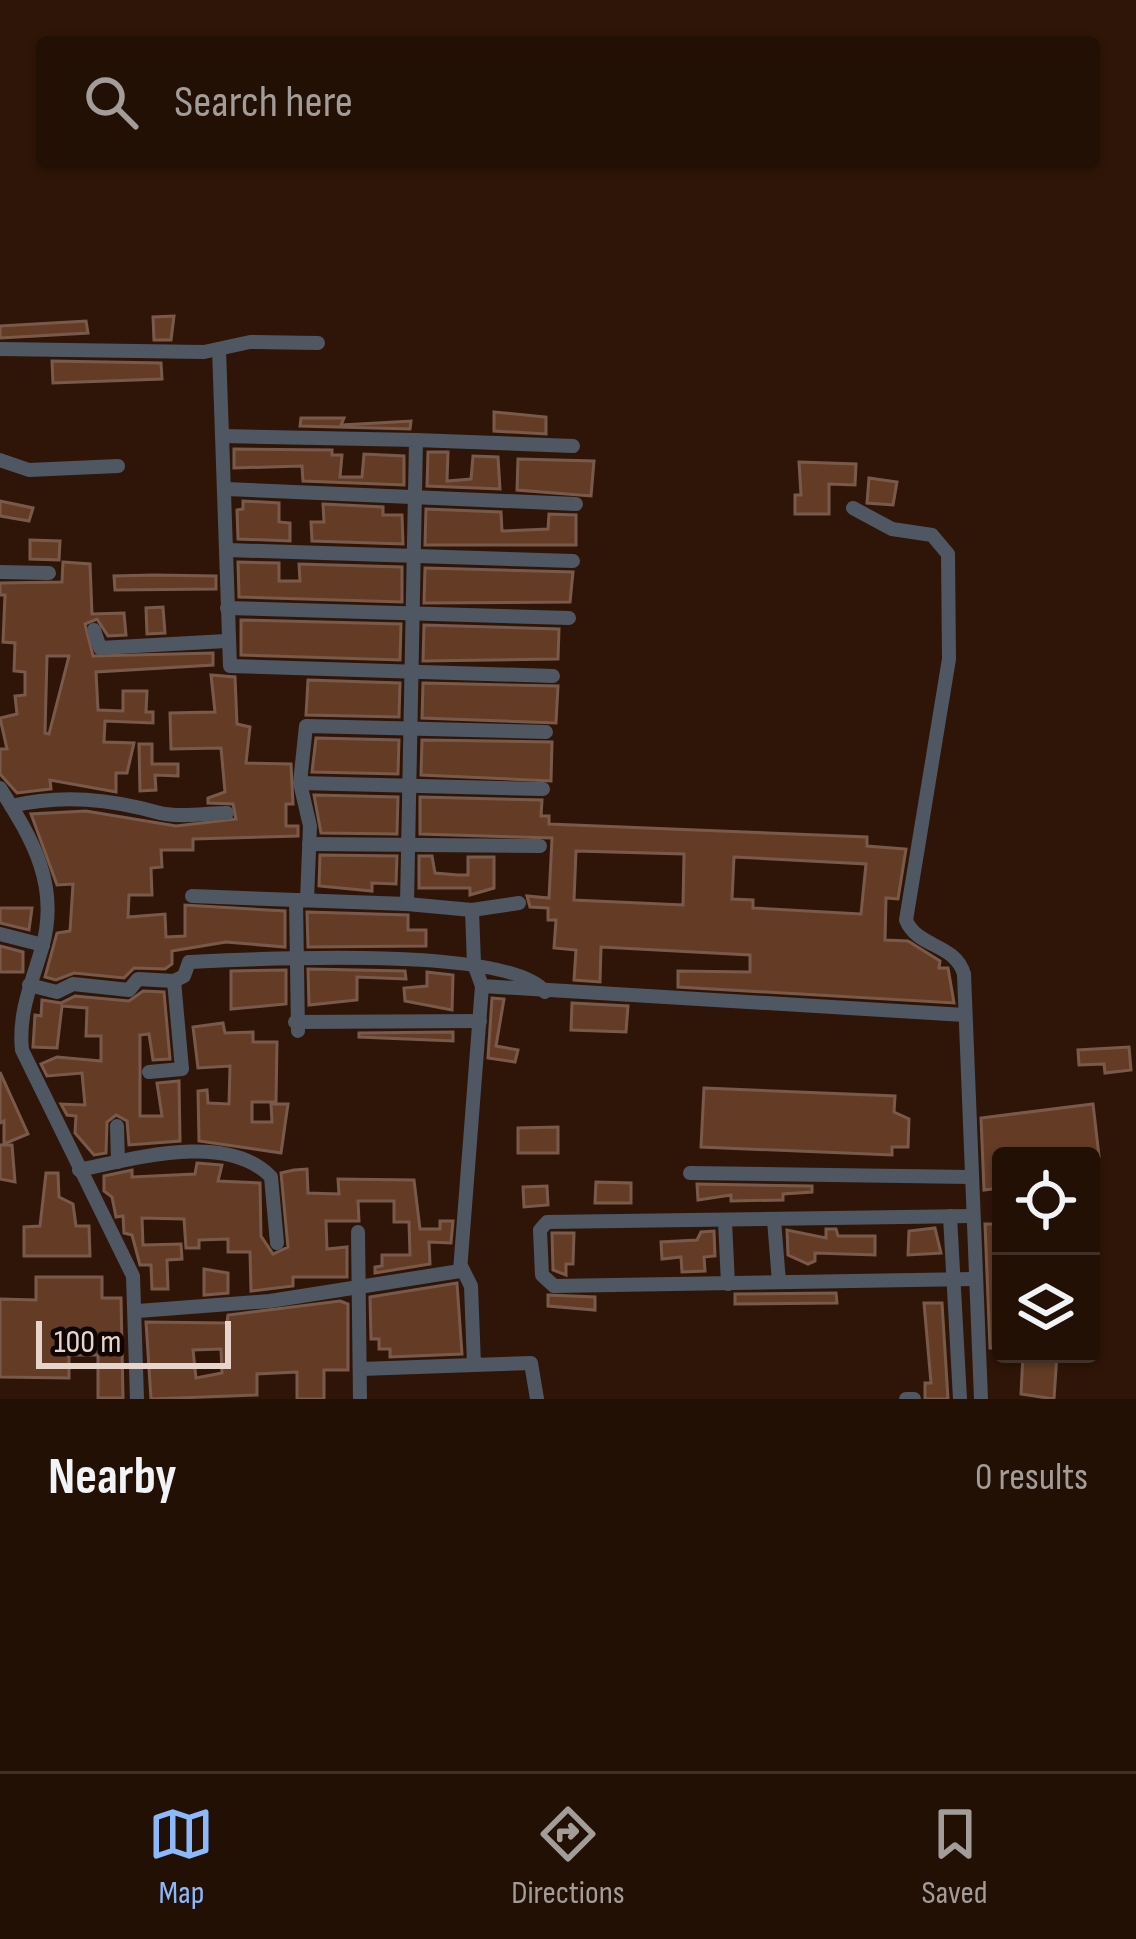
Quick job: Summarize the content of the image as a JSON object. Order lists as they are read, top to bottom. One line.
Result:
{"scale_bar":"100 m","page":{"search":"Search here","scale":"100 m","heading":["Nearby","0 results"],"nav":["Map","Directions","Saved"]}}
